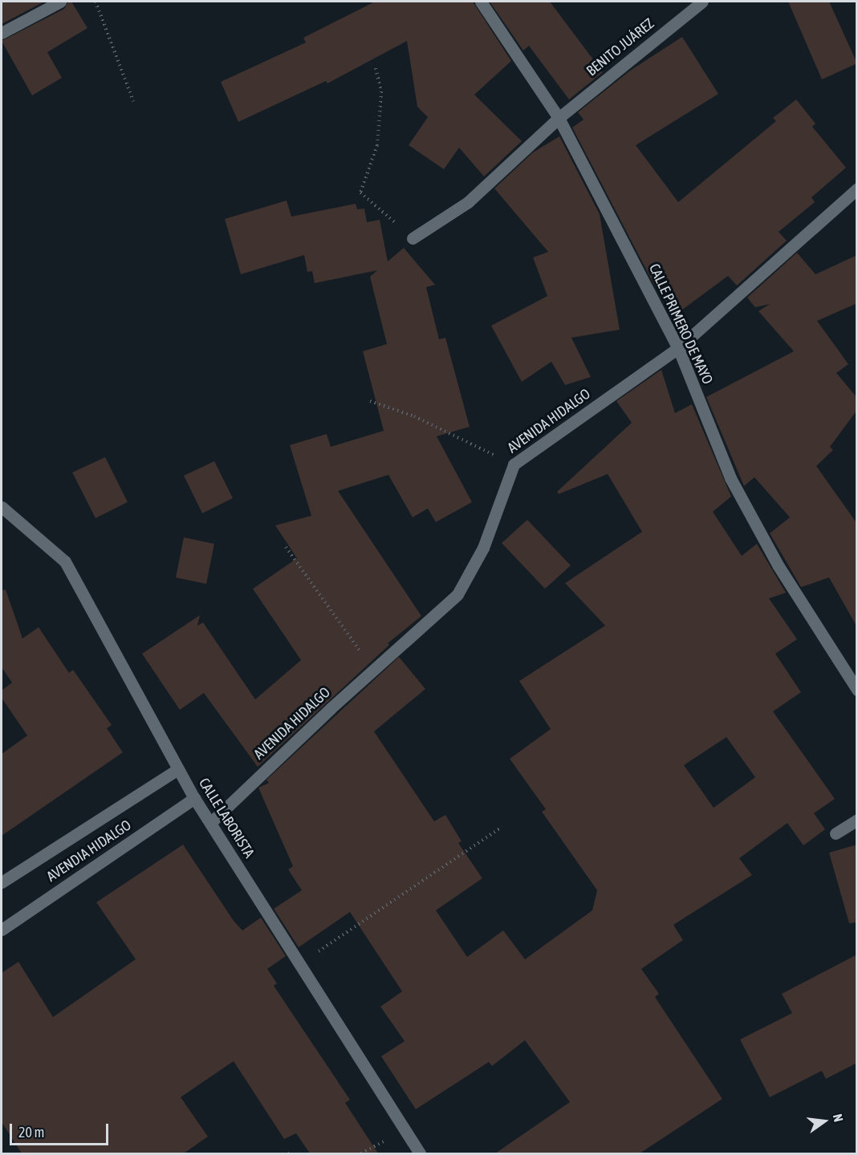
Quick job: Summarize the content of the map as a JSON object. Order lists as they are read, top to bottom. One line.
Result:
{"streets":{"street":["BENITO JUÁREZ","CALLE PRIMERO DE MAYO","AVENIDA HIDALGO","CALLE LABORISTA","AVENDIA HIDALGO"]},"crossings":[["BENITO JUÁREZ","CALLE PRIMERO DE MAYO"],["CALLE PRIMERO DE MAYO","AVENIDA HIDALGO"],["AVENIDA HIDALGO","CALLE LABORISTA"],["CALLE LABORISTA","AVENDIA HIDALGO"]],"scale_bar":"20 m","north":"right"}
